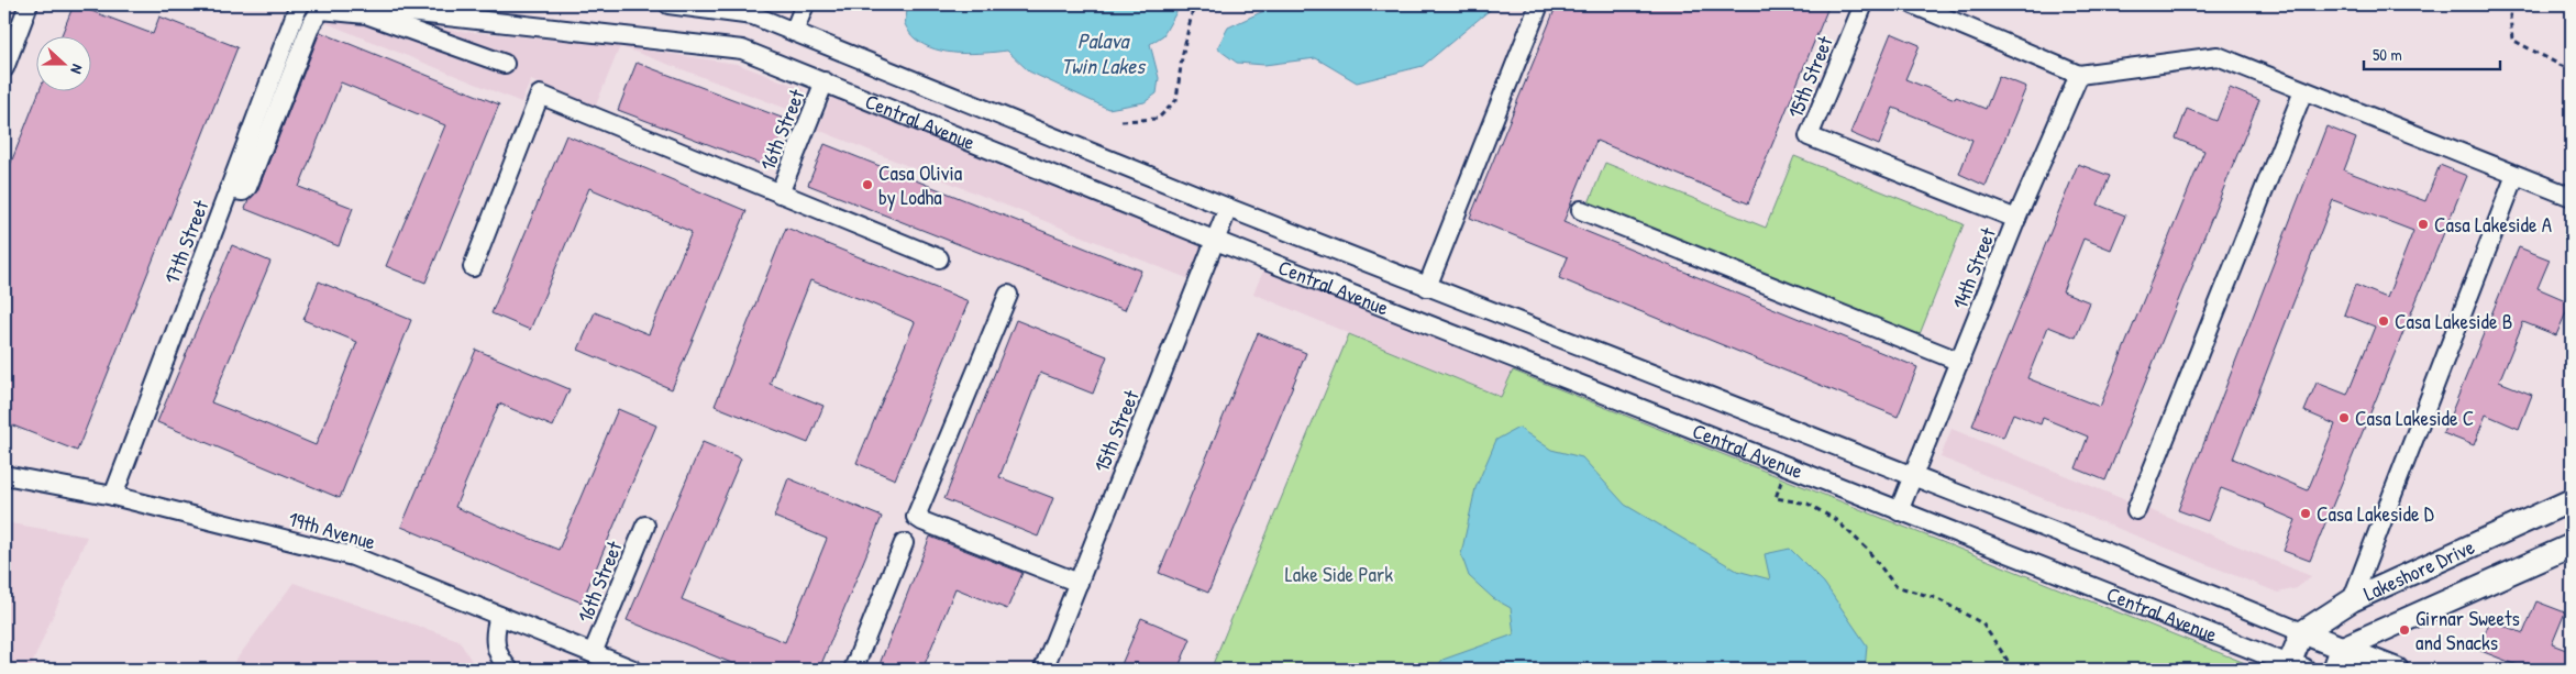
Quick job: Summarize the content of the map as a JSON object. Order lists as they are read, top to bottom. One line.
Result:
{"streets":{"street":["15th Street","Central Avenue","16th Street","17th Street","14th Street","19th Avenue","Lakeshore Drive"]},"crossings":[["15th Street","Central Avenue"],["15th Street","14th Street"],["Central Avenue","16th Street"],["Central Avenue","14th Street"],["Central Avenue","Lakeshore Drive"],["16th Street","19th Avenue"],["17th Street","19th Avenue"]],"water":["Palava Twin Lakes"],"parks":["Lake Side Park"],"places":["Casa Olivia by Lodha","Casa Lakeside A","Casa Lakeside B","Casa Lakeside C","Casa Lakeside D","Girnar Sweets and Snacks"],"scale_bar":"50 m","north":"right"}
